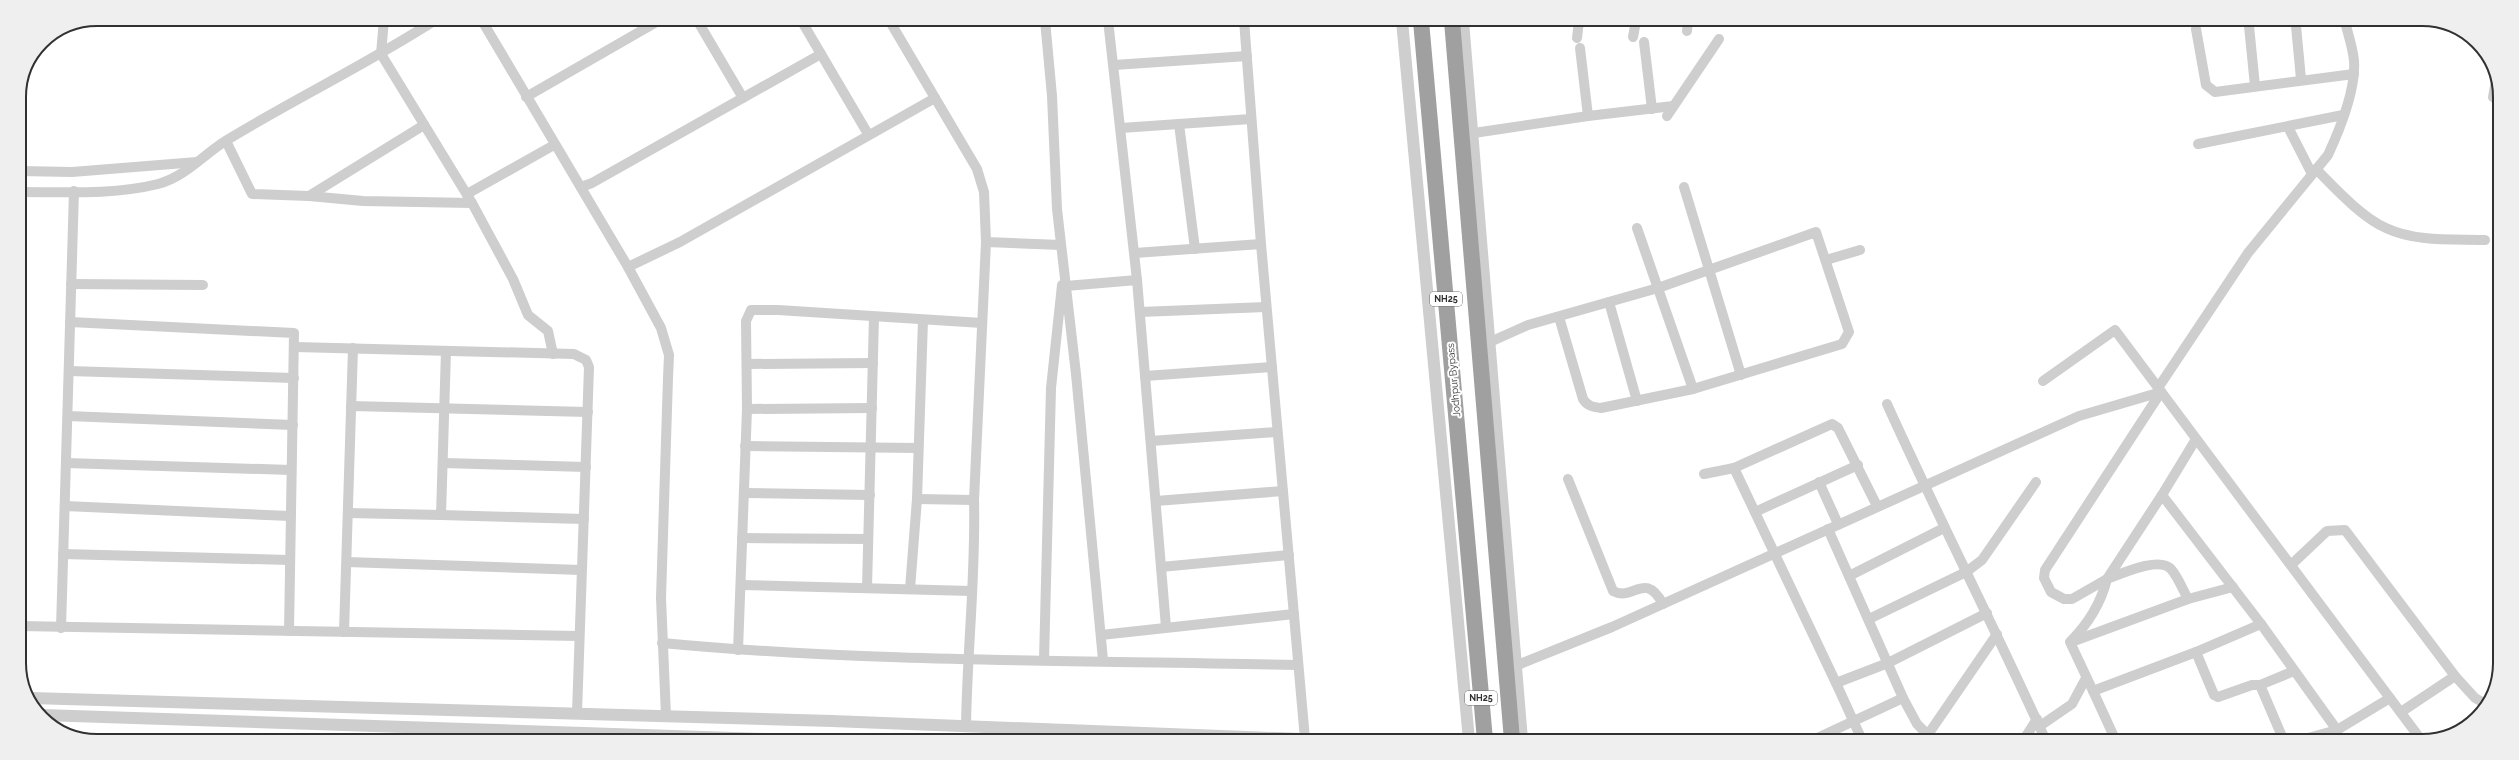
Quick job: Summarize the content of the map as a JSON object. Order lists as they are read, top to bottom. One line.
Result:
{"streets":{"highway":["NH25","Jodhpur Bypass"]}}
